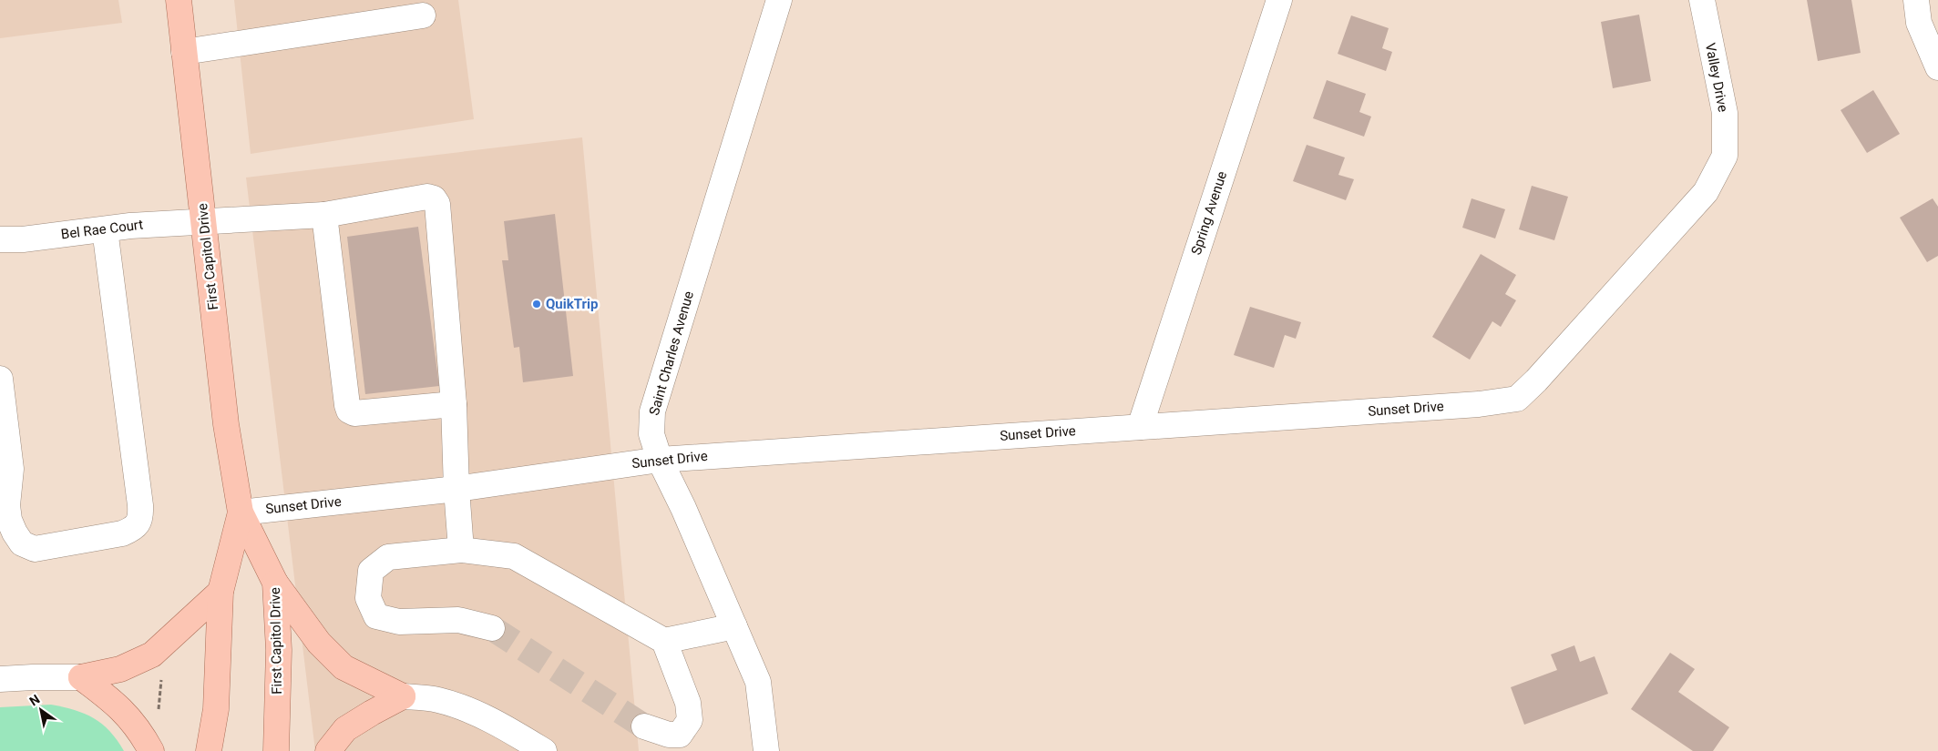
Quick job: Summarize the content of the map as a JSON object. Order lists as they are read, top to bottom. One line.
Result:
{"streets":{"main road":["First Capitol Drive"],"street":["Valley Drive","Spring Avenue","Bel Rae Court","Saint Charles Avenue","Sunset Drive"]},"crossings":[["Valley Drive","Sunset Drive"],["Spring Avenue","Sunset Drive"],["Bel Rae Court","First Capitol Drive"],["First Capitol Drive","Sunset Drive"],["Saint Charles Avenue","Sunset Drive"]],"places":["QuikTrip"],"north":"top left"}
